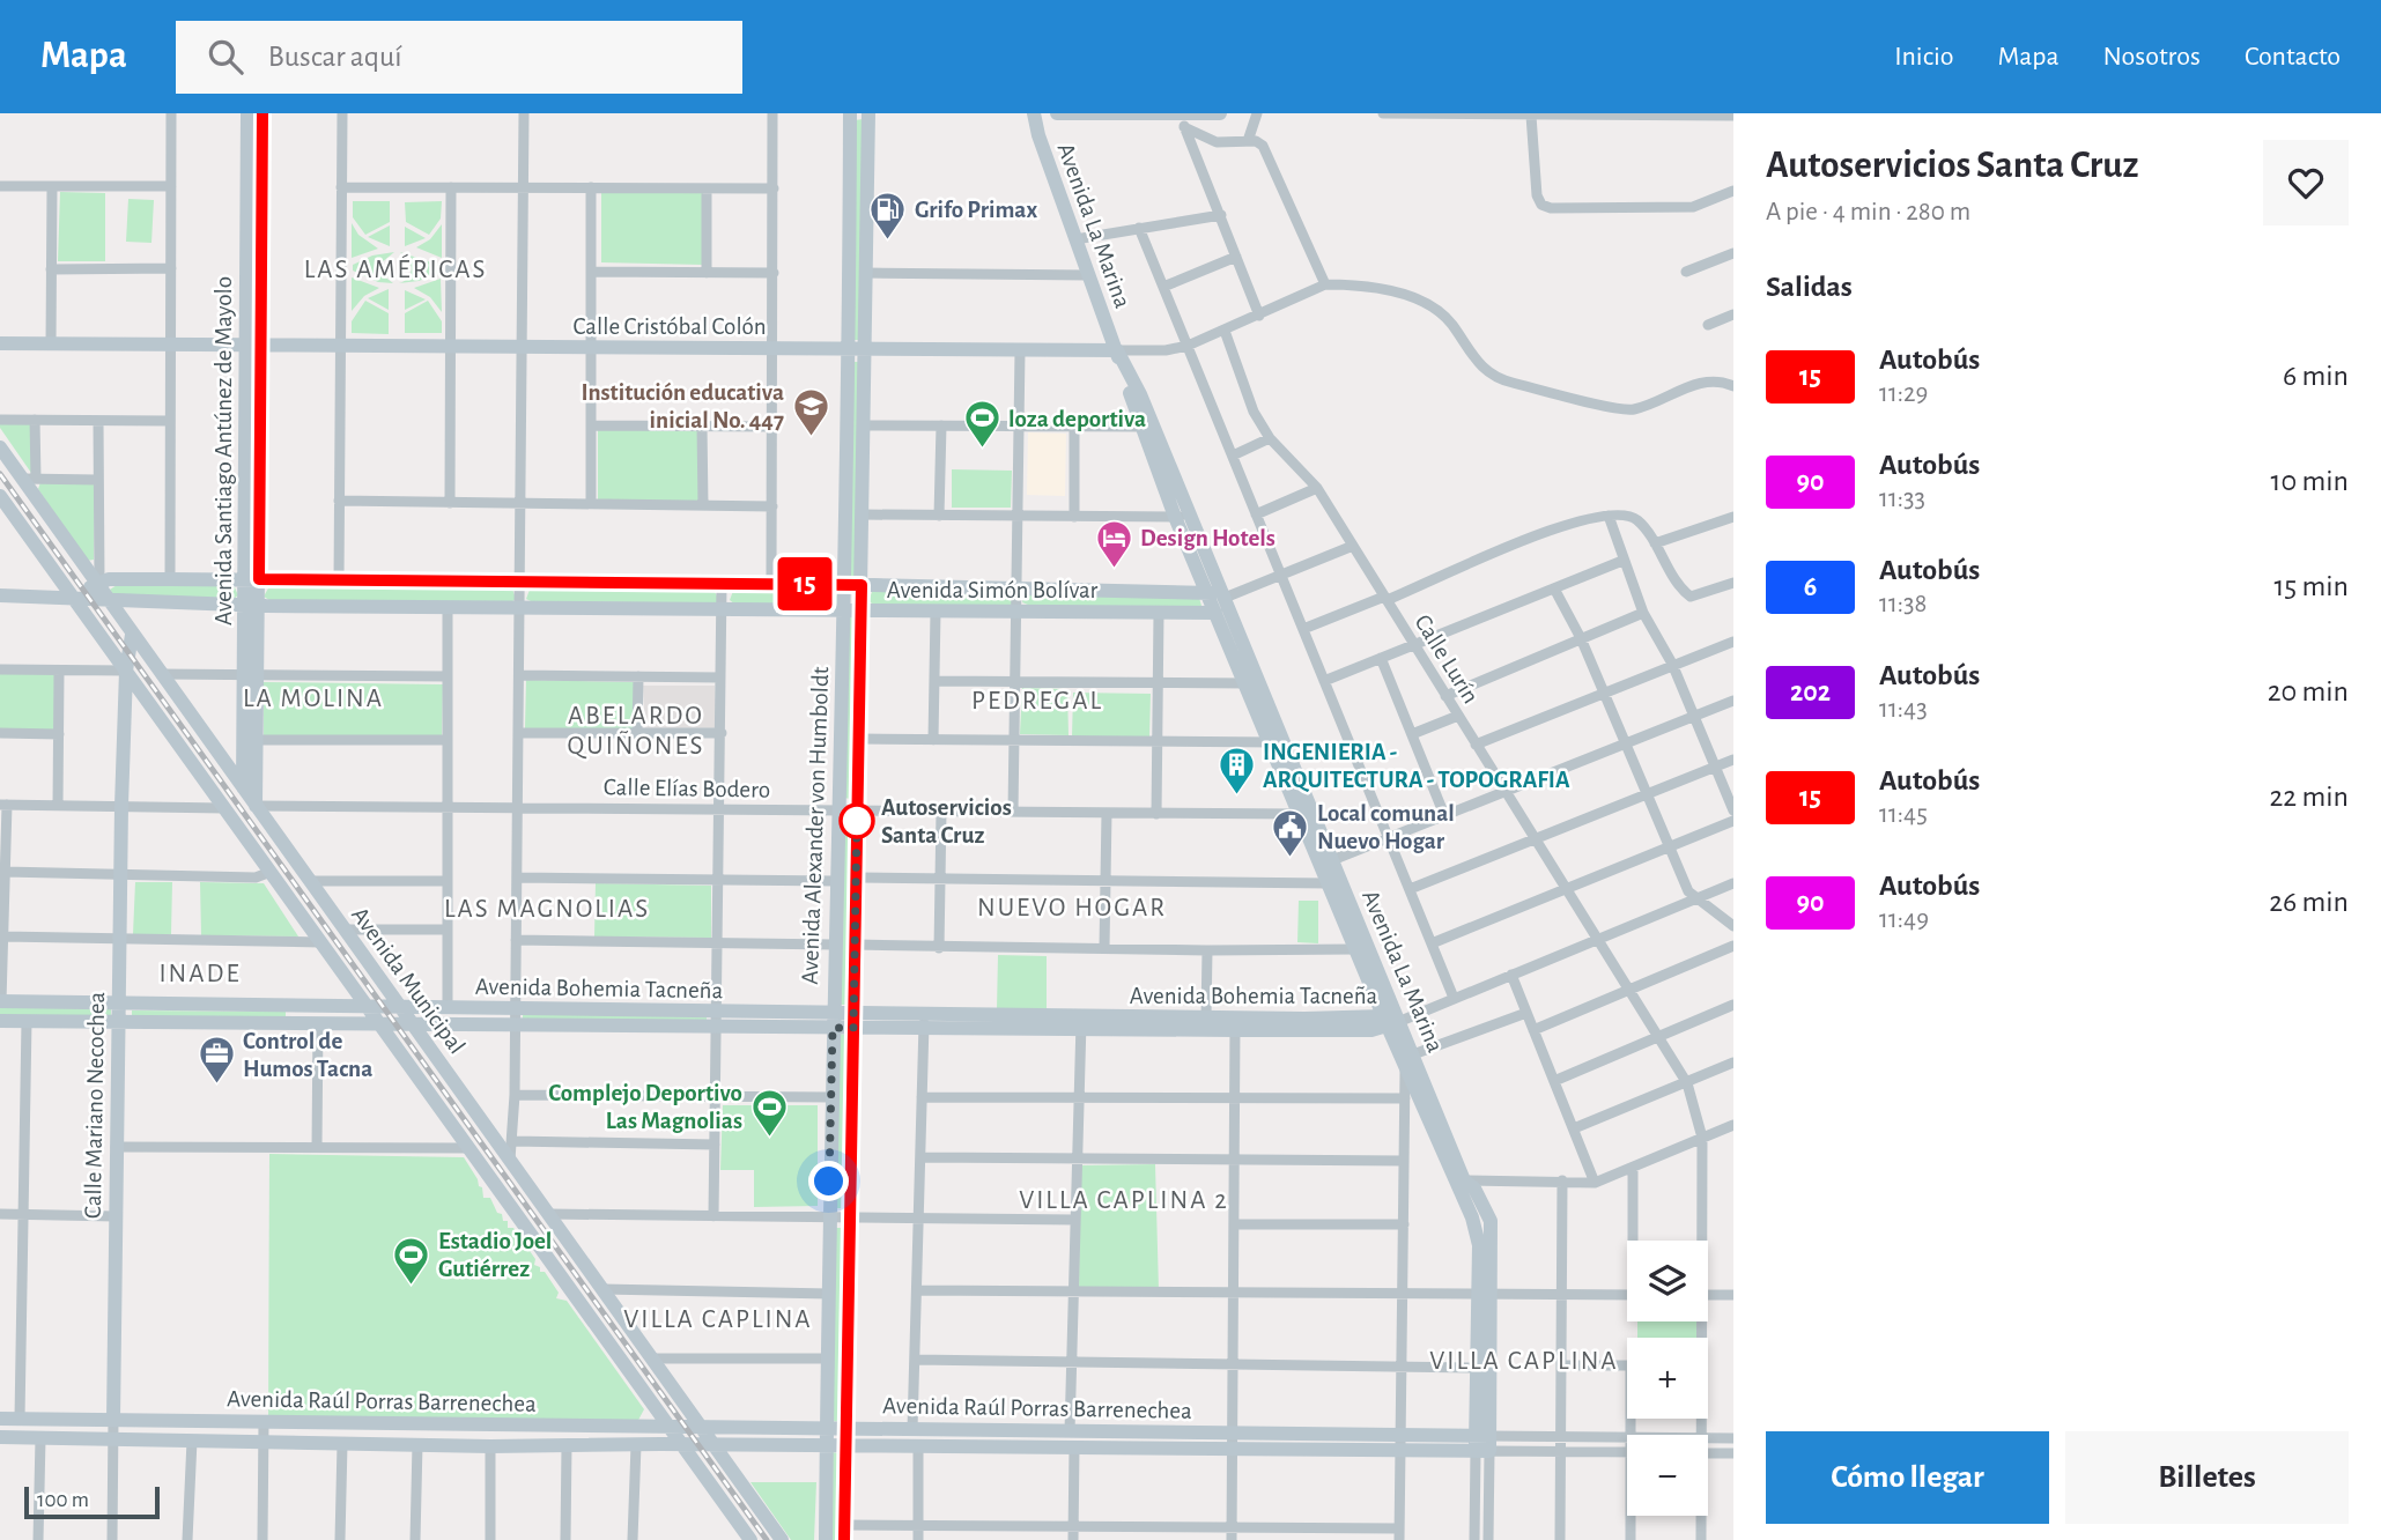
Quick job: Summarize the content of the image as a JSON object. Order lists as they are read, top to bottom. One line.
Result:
{"streets":{"street":["Avenida La Marina","Calle Cristóbal Colón","Avenida Santiago Antúnez de Mayolo","Avenida Simón Bolívar","Calle Lurín","Calle Elías Bodero","Avenida Alexander von Humboldt","Avenida Municipal","Avenida Bohemia Tacneña","Calle Mariano Necochea","Avenida Raúl Porras Barrenechea"]},"crossings":[["Avenida La Marina","Calle Cristóbal Colón"],["Avenida La Marina","Avenida Simón Bolívar"],["Avenida La Marina","Calle Elías Bodero"],["Avenida La Marina","Avenida Bohemia Tacneña"],["Avenida La Marina","Avenida Raúl Porras Barrenechea"],["Calle Cristóbal Colón","Avenida Santiago Antúnez de Mayolo"],["Calle Cristóbal Colón","Calle Lurín"],["Calle Cristóbal Colón","Avenida Alexander von Humboldt"],["Avenida Santiago Antúnez de Mayolo","Avenida Simón Bolívar"],["Avenida Santiago Antúnez de Mayolo","Calle Elías Bodero"],["Avenida Santiago Antúnez de Mayolo","Avenida Municipal"],["Avenida Simón Bolívar","Avenida Alexander von Humboldt"],["Avenida Simón Bolívar","Avenida Municipal"],["Calle Elías Bodero","Avenida Alexander von Humboldt"],["Calle Elías Bodero","Avenida Municipal"],["Avenida Alexander von Humboldt","Avenida Bohemia Tacneña"],["Avenida Alexander von Humboldt","Avenida Raúl Porras Barrenechea"],["Avenida Municipal","Avenida Bohemia Tacneña"],["Avenida Municipal","Calle Mariano Necochea"],["Avenida Municipal","Avenida Raúl Porras Barrenechea"],["Avenida Bohemia Tacneña","Calle Mariano Necochea"],["Calle Mariano Necochea","Avenida Raúl Porras Barrenechea"]],"districts":["LAS AMÉRICAS","LA MOLINA","PEDREGAL","ABELARDO QUIÑONES","NUEVO HOGAR","LAS MAGNOLIAS","INADE","VILLA CAPLINA 2","VILLA CAPLINA","VILLA CAPLINA"],"places":{"fuel station":["Grifo Primax"],"school or university":["Institución educativa inicial No. 447"],"sports":["loza deportiva","Complejo Deportivo Las Magnolias","Estadio Joel Gutiérrez"],"hotel":["Design Hotels"],"building":["INGENIERIA - ARQUITECTURA - TOPOGRAFIA"],"other":["Autoservicios Santa Cruz"],"public building":["Local comunal Nuevo Hogar"],"office":["Control de Humos Tacna"]},"lines":["bus line 15"],"scale_bar":"100 m","page":{"header":"Mapa","search":"Buscar aquí","nav":["Inicio","Mapa","Nosotros","Contacto"],"on_map":"15","heading":[["Autoservicios Santa Cruz","A pie · 4 min · 280 m"],"Salidas"],"list":[{"mark":"15","name":"Autobús","note":"11:29","value":"6 min"},{"mark":"90","name":"Autobús","note":"11:33","value":"10 min"},{"mark":"6","name":"Autobús","note":"11:38","value":"15 min"},{"mark":"202","name":"Autobús","note":"11:43","value":"20 min"},{"mark":"15","name":"Autobús","note":"11:45","value":"22 min"},{"mark":"90","name":"Autobús","note":"11:49","value":"26 min"}],"map_buttons":["+","−"],"buttons":["Cómo llegar","Billetes"],"scale":"100 m"}}
